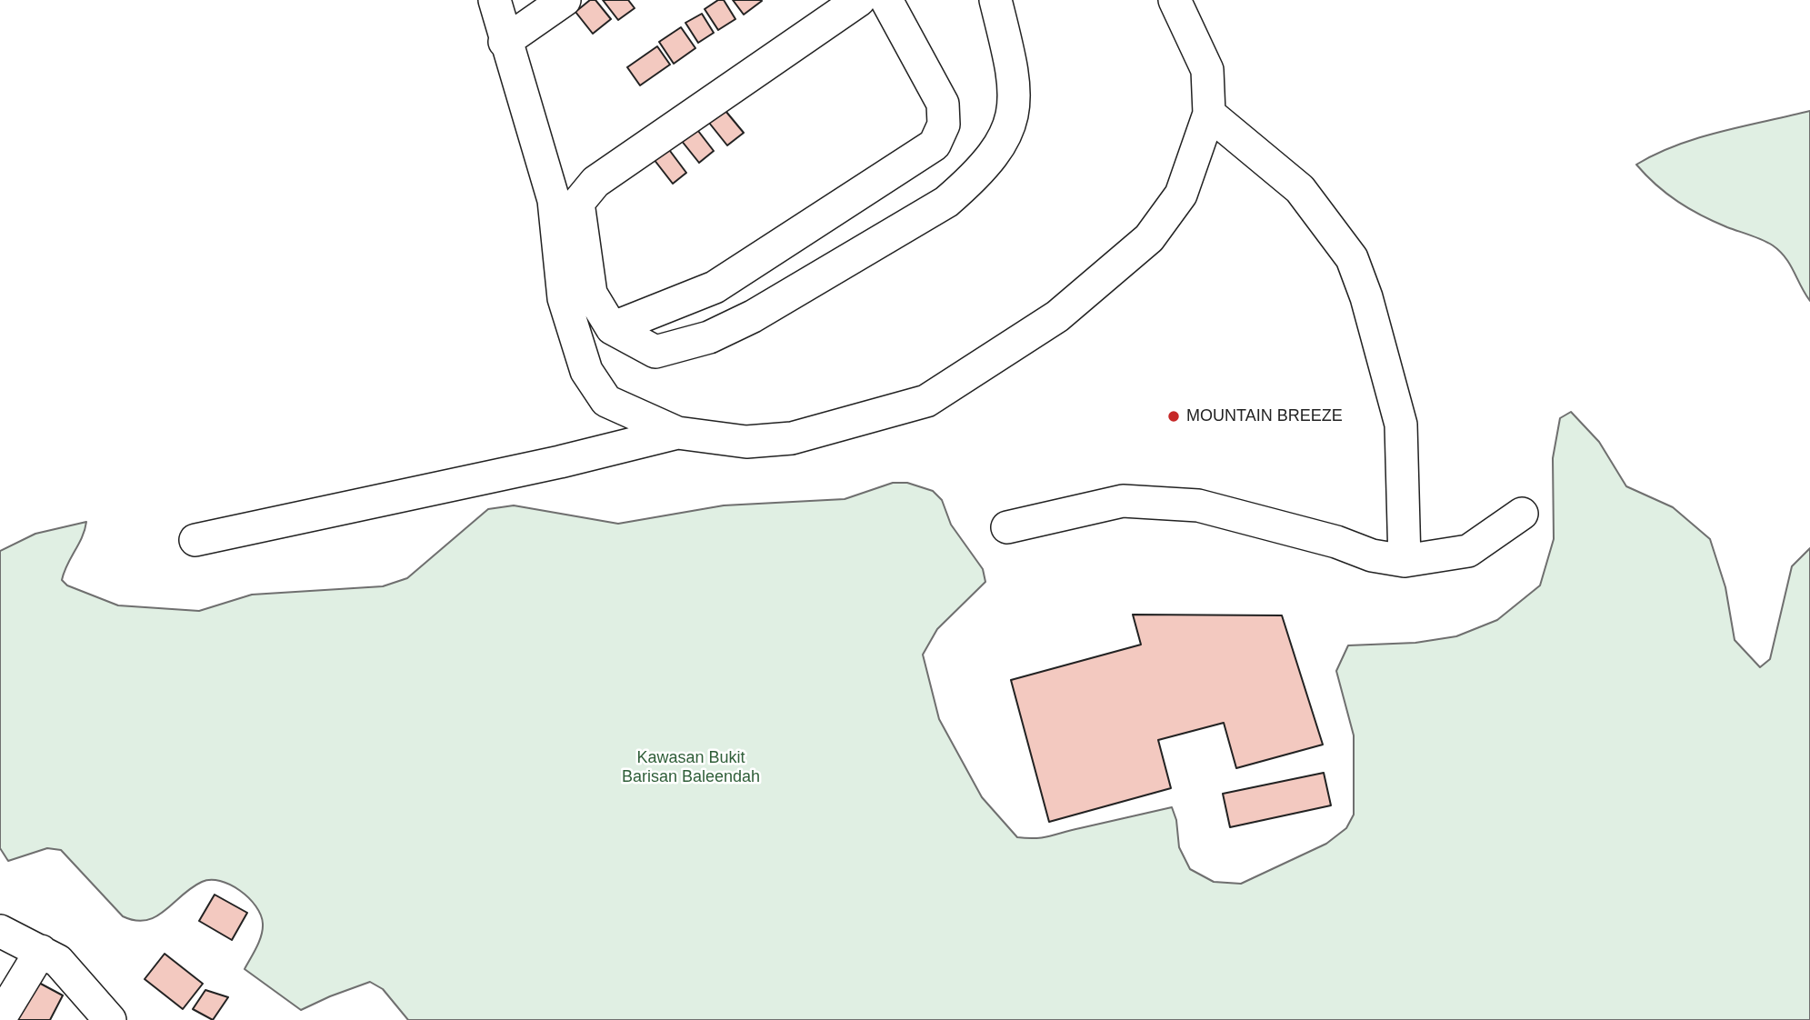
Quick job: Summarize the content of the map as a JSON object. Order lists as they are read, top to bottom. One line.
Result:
{"parks":["Kawasan Bukit Barisan Baleendah"],"places":["MOUNTAIN BREEZE"]}
